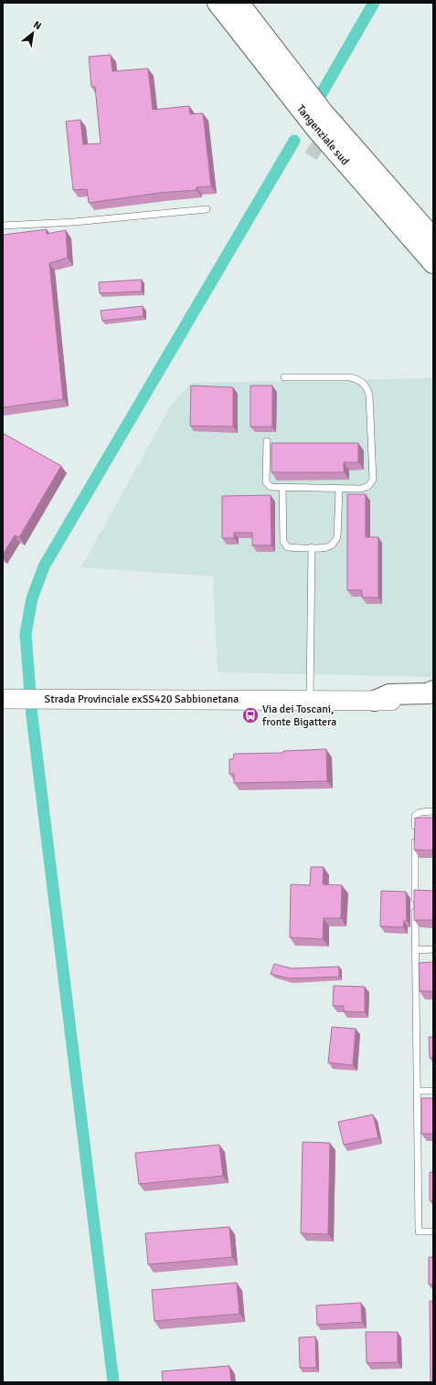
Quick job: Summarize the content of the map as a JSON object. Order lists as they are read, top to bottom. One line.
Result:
{"streets":{"highway":["Tangenziale sud"],"main road":["Strada Provinciale exSS420 Sabbionetana"]},"places":{"bus stop":["Via dei Toscani, fronte Bigattera"]},"north":"top right"}
